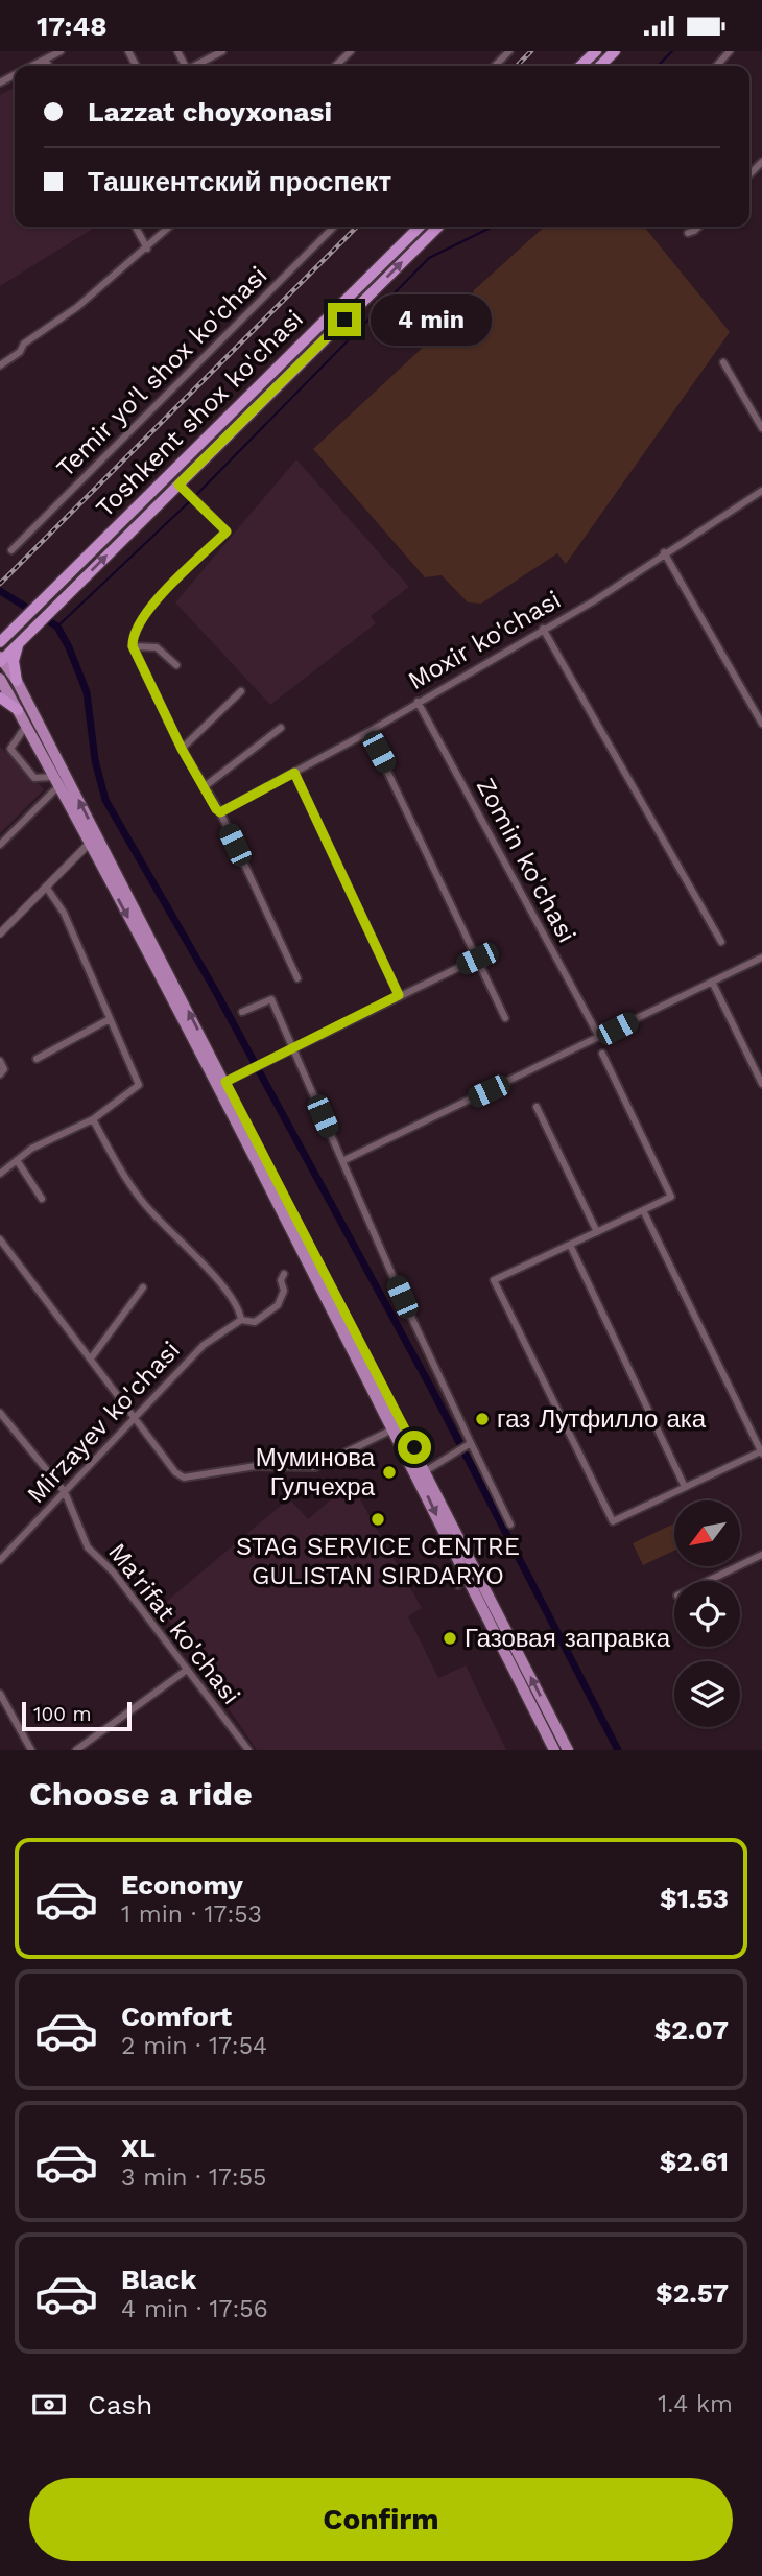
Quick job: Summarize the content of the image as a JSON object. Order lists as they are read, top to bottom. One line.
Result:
{"streets":{"highway":["Toshkent shox ko'chasi"],"street":["Temir yo'l shox ko'chasi","Moxir ko'chasi","Zomin ko'chasi","Mirzayev ko'chasi","Ma'rifat ko'chasi"]},"crossings":[["Moxir ko'chasi","Zomin ko'chasi"],["Mirzayev ko'chasi","Ma'rifat ko'chasi"]],"places":["газ Лутфилло ака","Муминова Гулчехра","STAG SERVICE CENTRE GULISTAN SIRDARYO","Газовая заправка"],"scale_bar":"100 m","north":"bottom left","page":{"status":"17:48","banner":["Lazzat choyxonasi","Ташкентский проспект"],"bubble":"4 min","scale":"100 m","heading":"Choose a ride","list":[{"name":"Economy","note":"1 min · 17:53","value":"$1.53"},{"name":"Comfort","note":"2 min · 17:54","value":"$2.07"},{"name":"XL","note":"3 min · 17:55","value":"$2.61"},{"name":"Black","note":"4 min · 17:56","value":"$2.57"}],"pay":["Cash","1.4 km"],"buttons":"Confirm"}}
